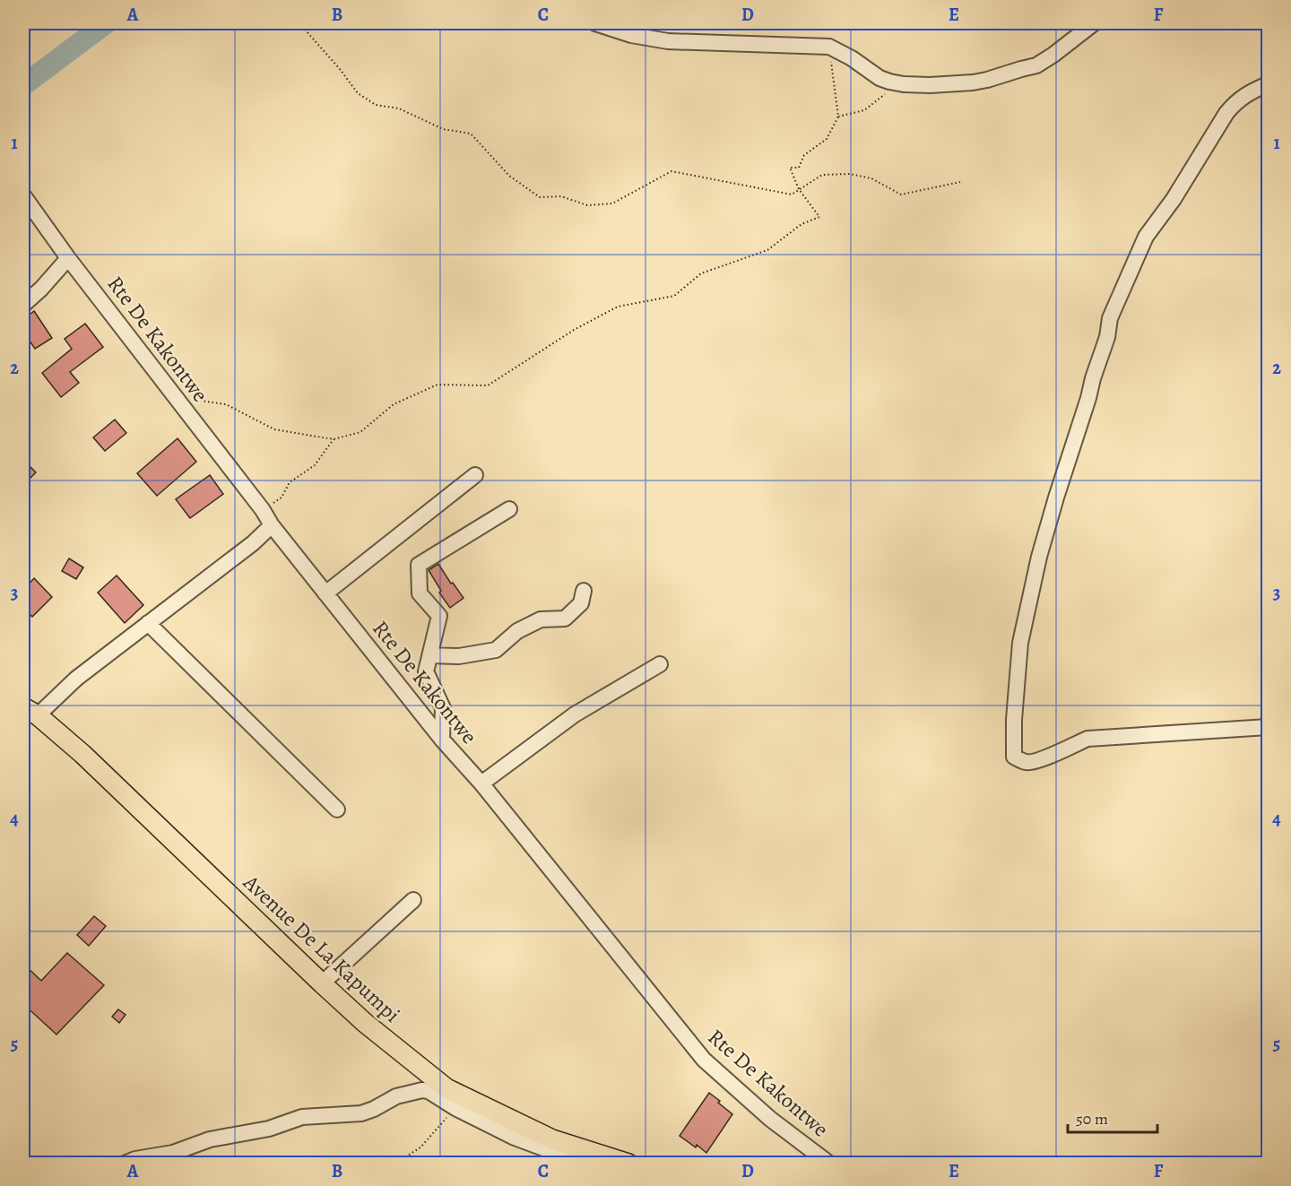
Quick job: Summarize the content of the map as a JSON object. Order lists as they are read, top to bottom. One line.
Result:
{"streets":{"main road":["Avenue De La Kapumpi"],"street":["Rte De Kakontwe"]},"scale_bar":"50 m","grid":{"columns":["A","B","C","D","E","F"],"rows":["1","2","3","4","5"]}}
